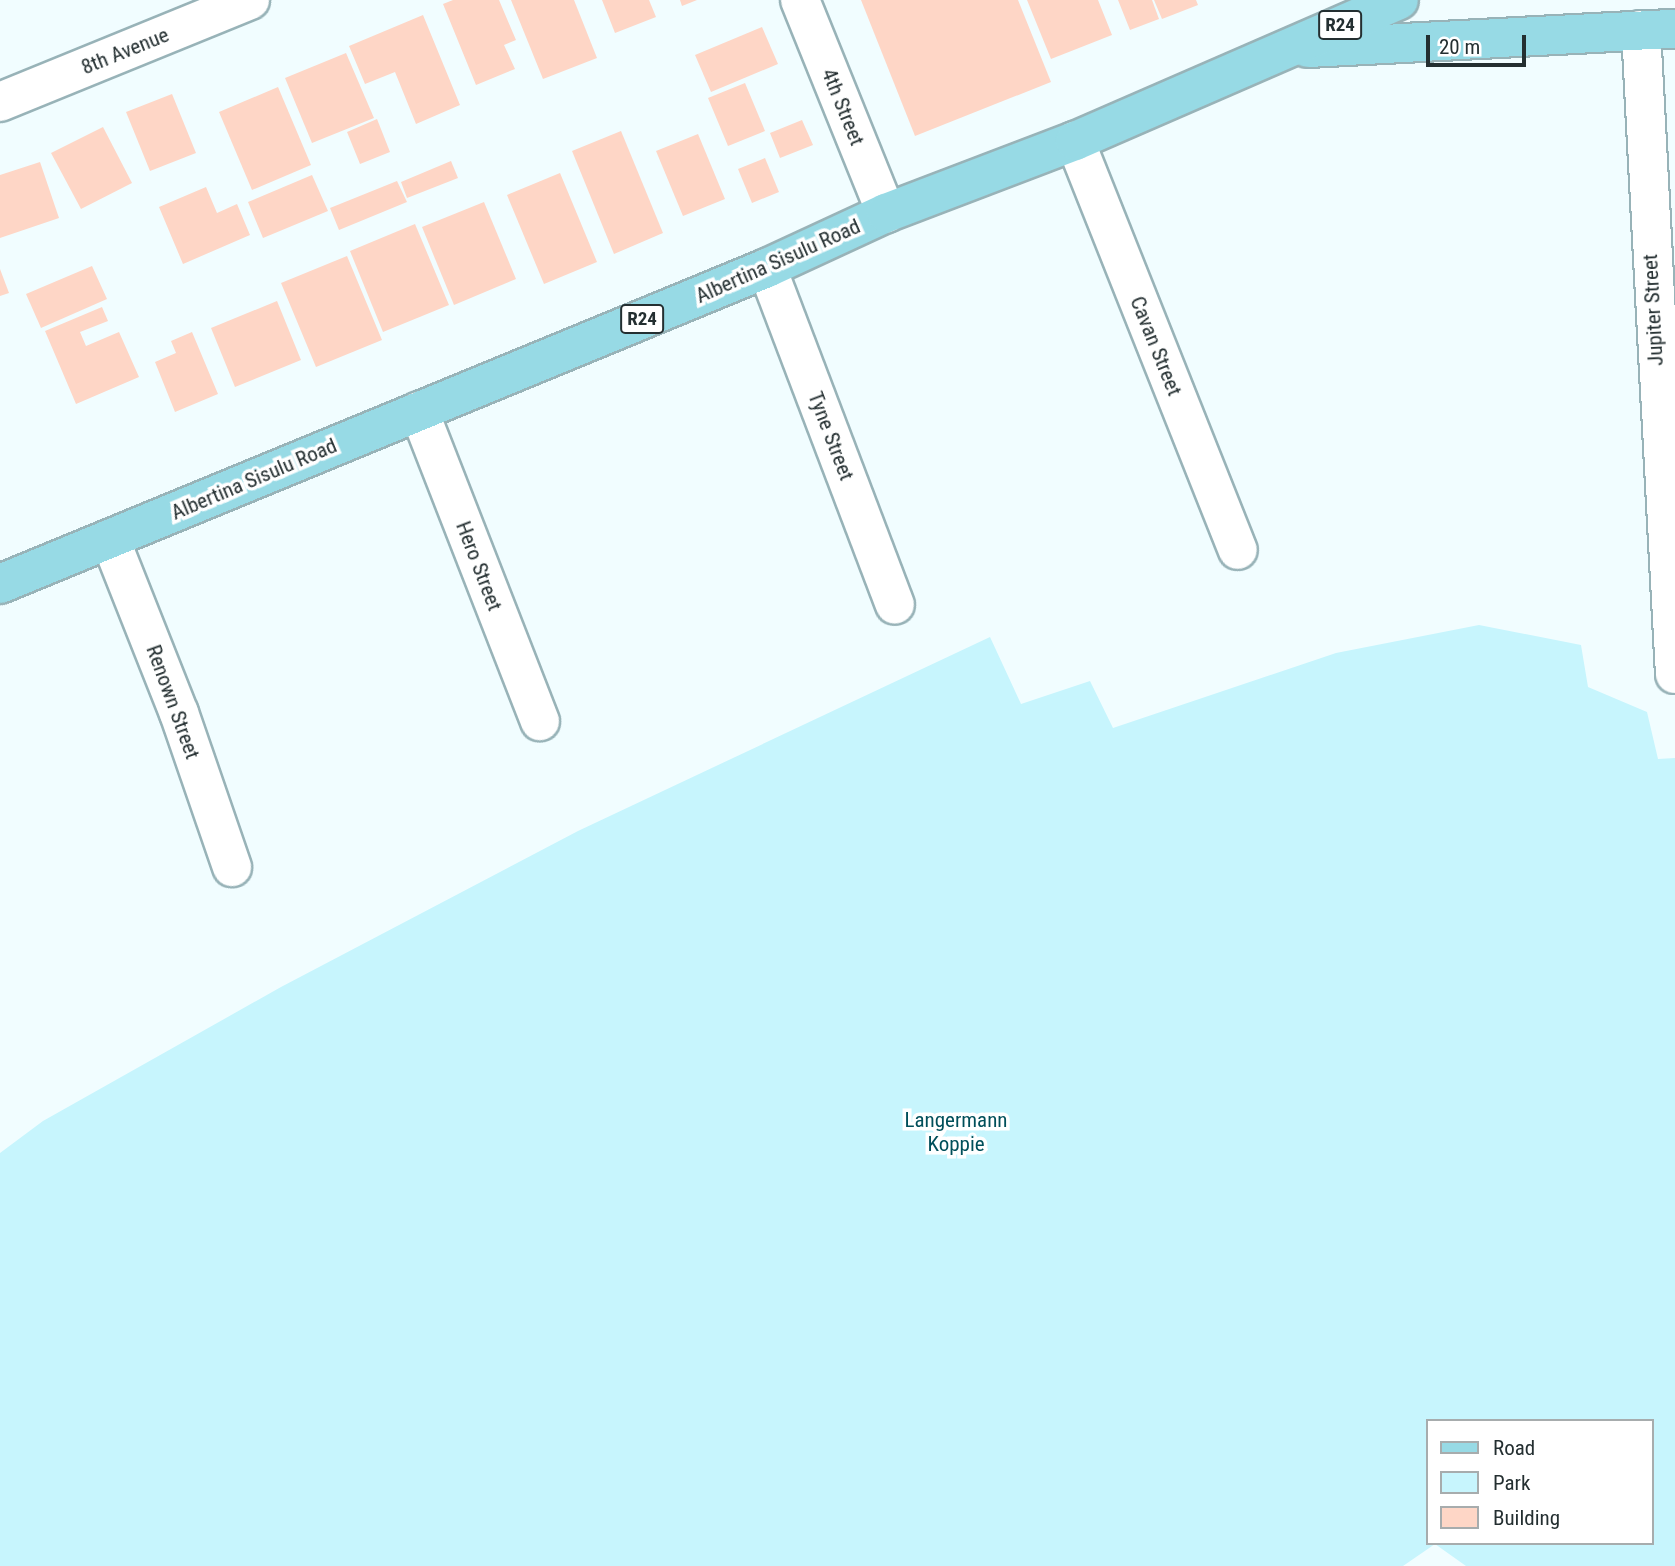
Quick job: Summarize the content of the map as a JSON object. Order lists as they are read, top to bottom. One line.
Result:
{"streets":{"main road":["R24","Albertina Sisulu Road"],"street":["8th Avenue","4th Street","Jupiter Street","Cavan Street","Tyne Street","Hero Street","Renown Street"]},"crossings":[["R24","Albertina Sisulu Road"],["R24","Jupiter Street"],["4th Street","Albertina Sisulu Road"],["Albertina Sisulu Road","Cavan Street"],["Albertina Sisulu Road","Tyne Street"],["Albertina Sisulu Road","Hero Street"],["Albertina Sisulu Road","Renown Street"]],"parks":["Langermann Koppie"],"legend":["Road","Park","Building"],"scale_bar":"20 m"}
